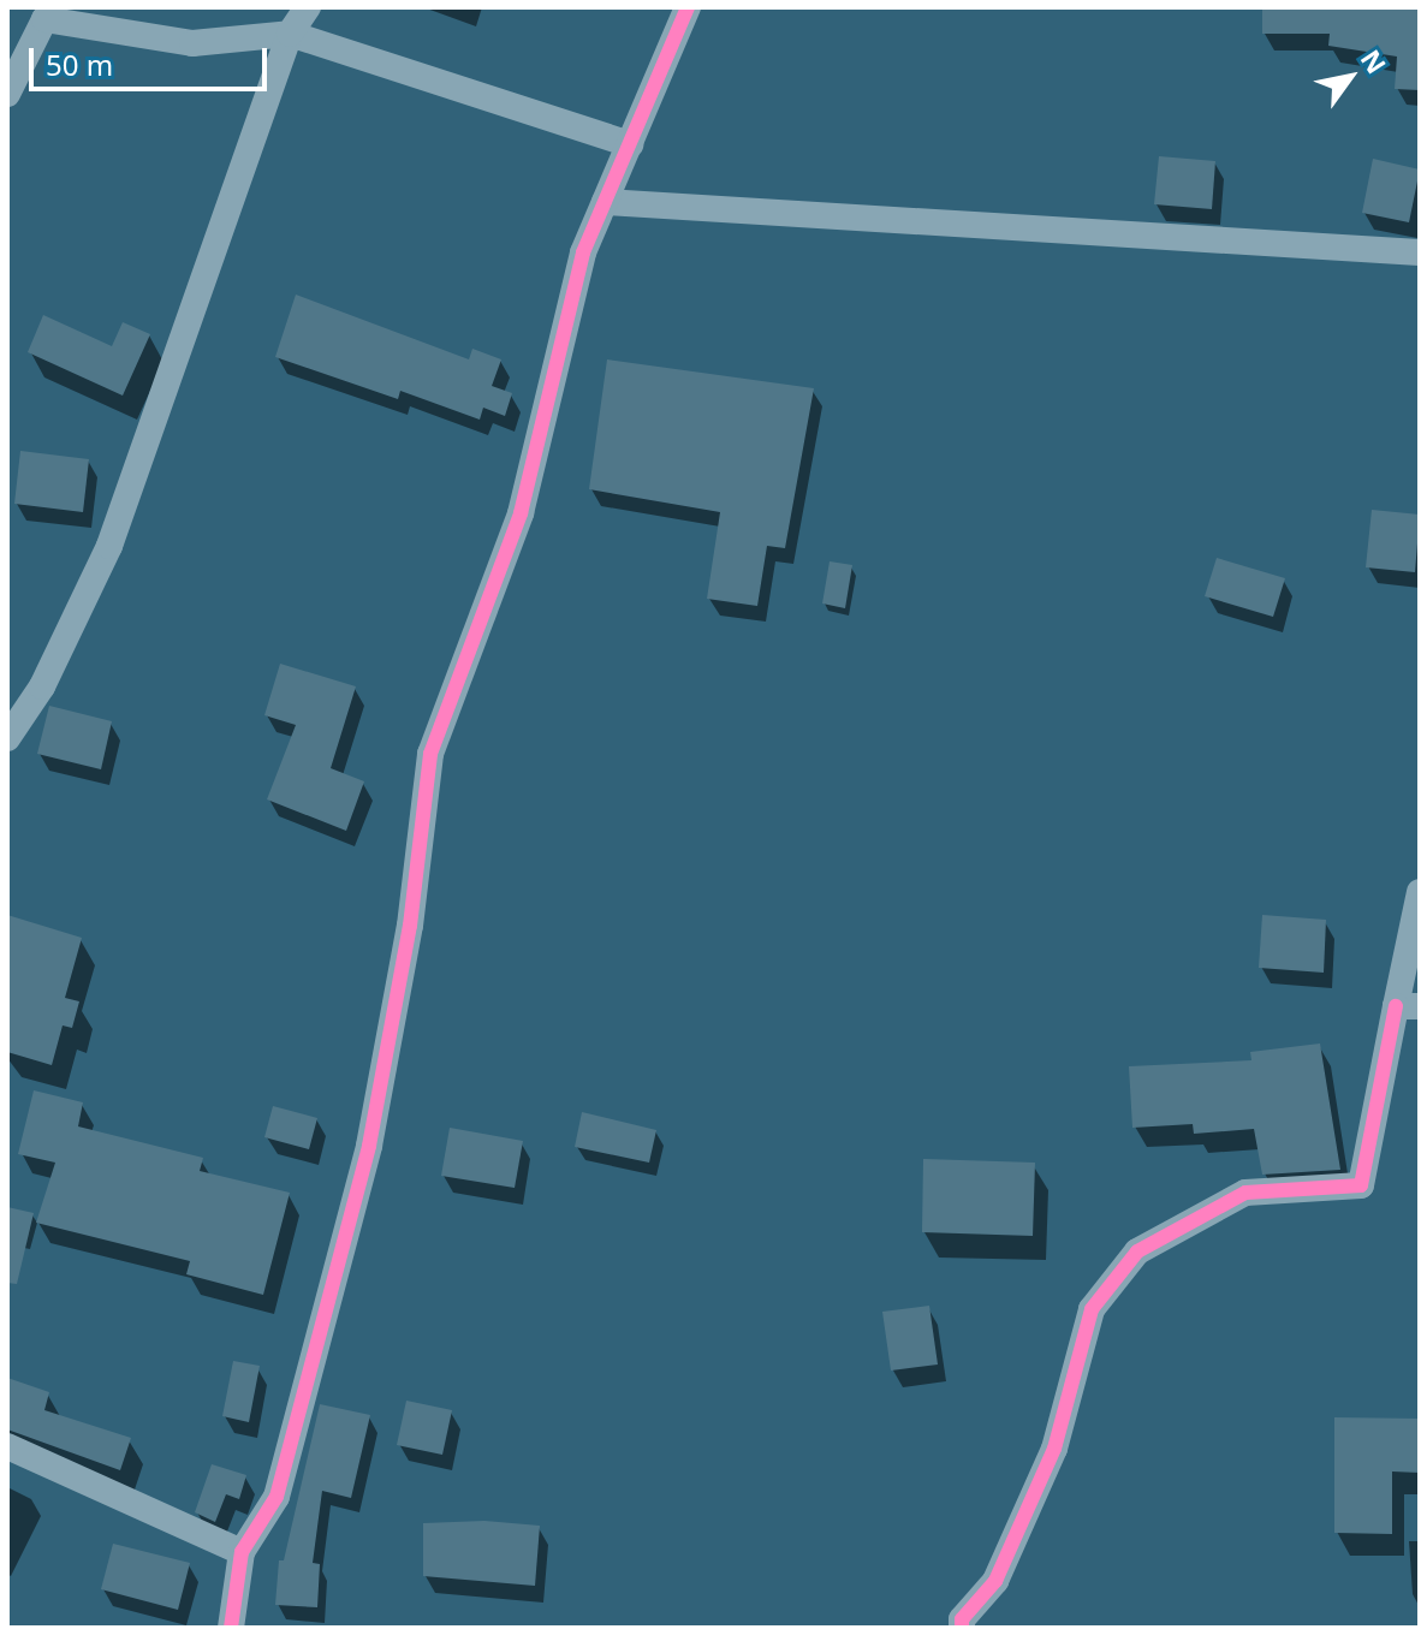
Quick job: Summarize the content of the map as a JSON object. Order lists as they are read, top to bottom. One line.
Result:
{"scale_bar":"50 m","north":"top right"}
